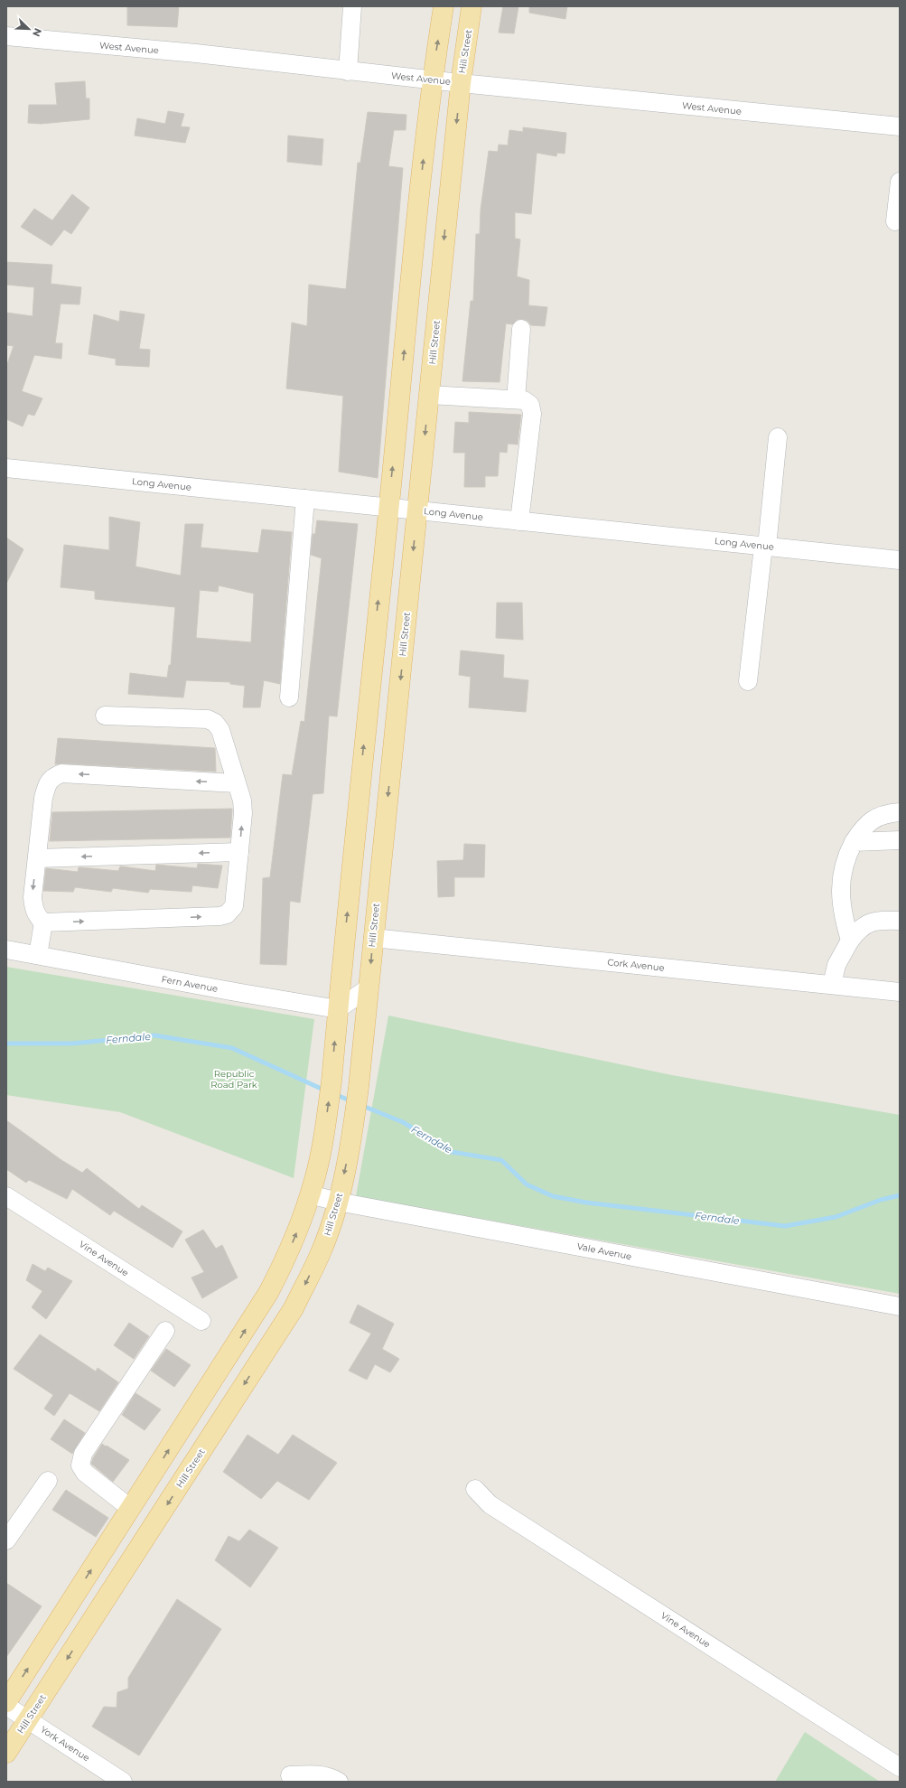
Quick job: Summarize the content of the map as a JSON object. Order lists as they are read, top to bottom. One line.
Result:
{"streets":{"main road":["Hill Street"],"street":["West Avenue","Long Avenue","Cork Avenue","Fern Avenue","Vale Avenue","Vine Avenue","York Avenue"]},"crossings":[["West Avenue","Hill Street"],["Hill Street","Long Avenue"],["Hill Street","Cork Avenue"],["Hill Street","Vale Avenue"],["Hill Street","York Avenue"]],"water":["Ferndale"],"parks":["Republic Road Park"],"north":"bottom right"}
